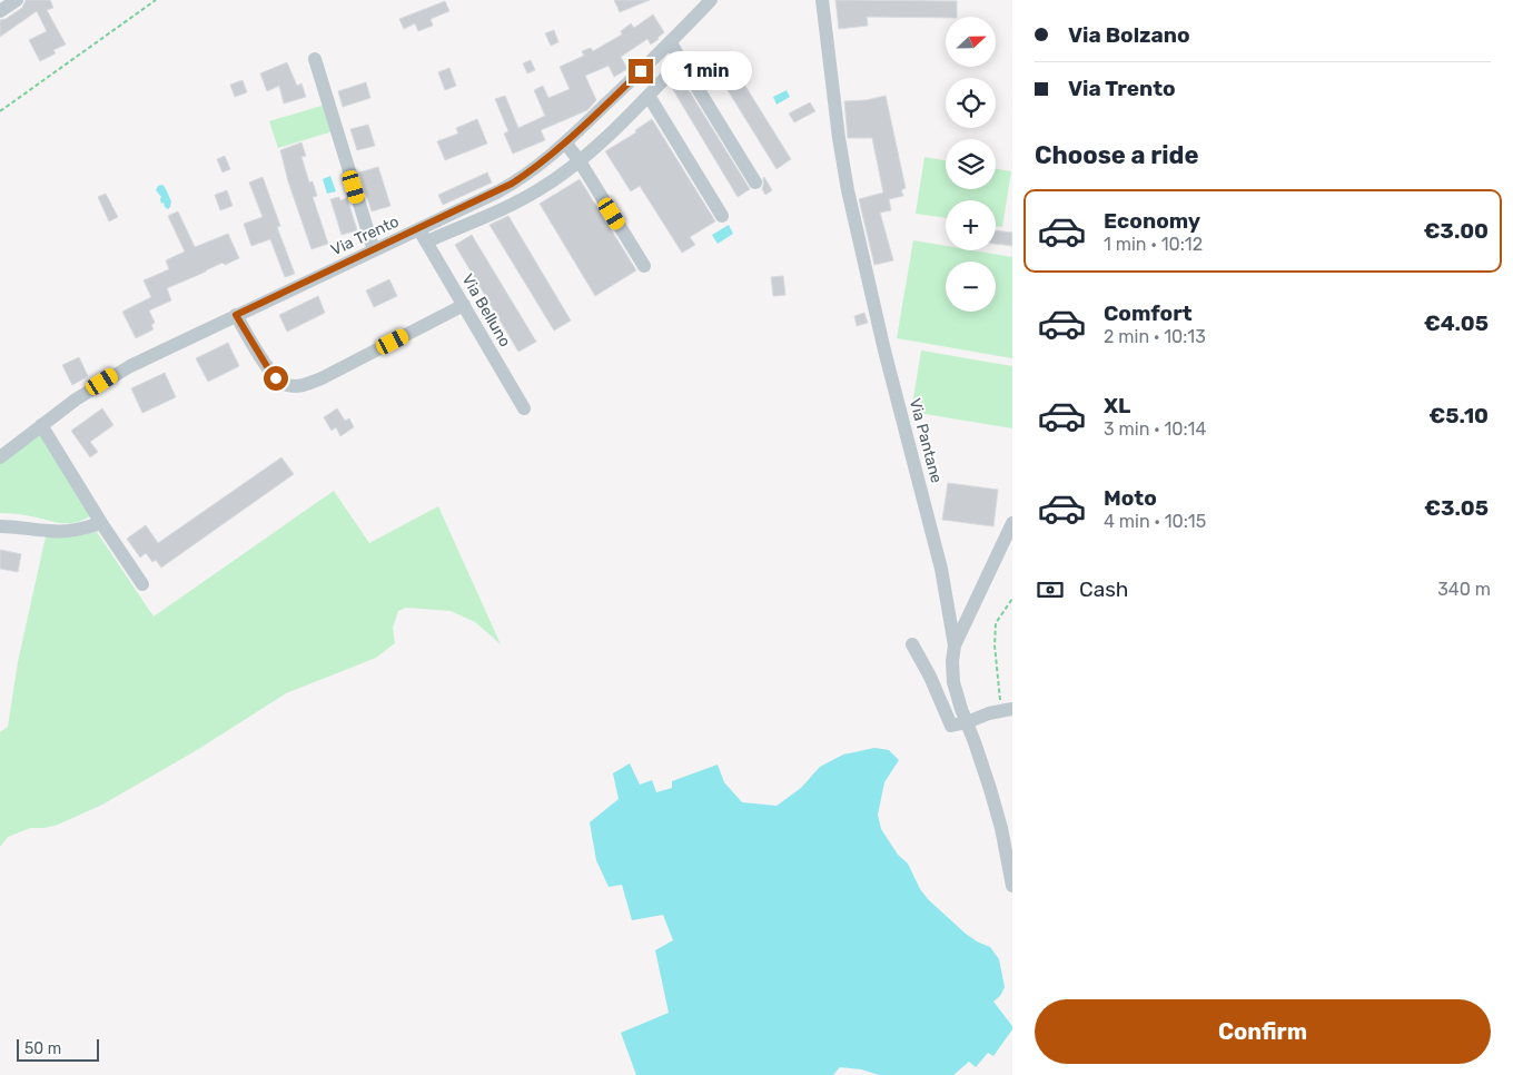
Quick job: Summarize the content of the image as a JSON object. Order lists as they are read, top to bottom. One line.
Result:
{"streets":{"street":["Via Trento","Via Belluno","Via Pantane"]},"crossings":[["Via Trento","Via Belluno"]],"scale_bar":"50 m","north":"right","page":{"banner":["Via Bolzano","Via Trento"],"map_buttons":["+","−"],"bubble":"1 min","heading":"Choose a ride","list":[{"name":"Economy","note":"1 min · 10:12","value":"€3.00"},{"name":"Comfort","note":"2 min · 10:13","value":"€4.05"},{"name":"XL","note":"3 min · 10:14","value":"€5.10"},{"name":"Moto","note":"4 min · 10:15","value":"€3.05"}],"pay":["Cash","340 m"],"buttons":"Confirm","scale":"50 m"}}
